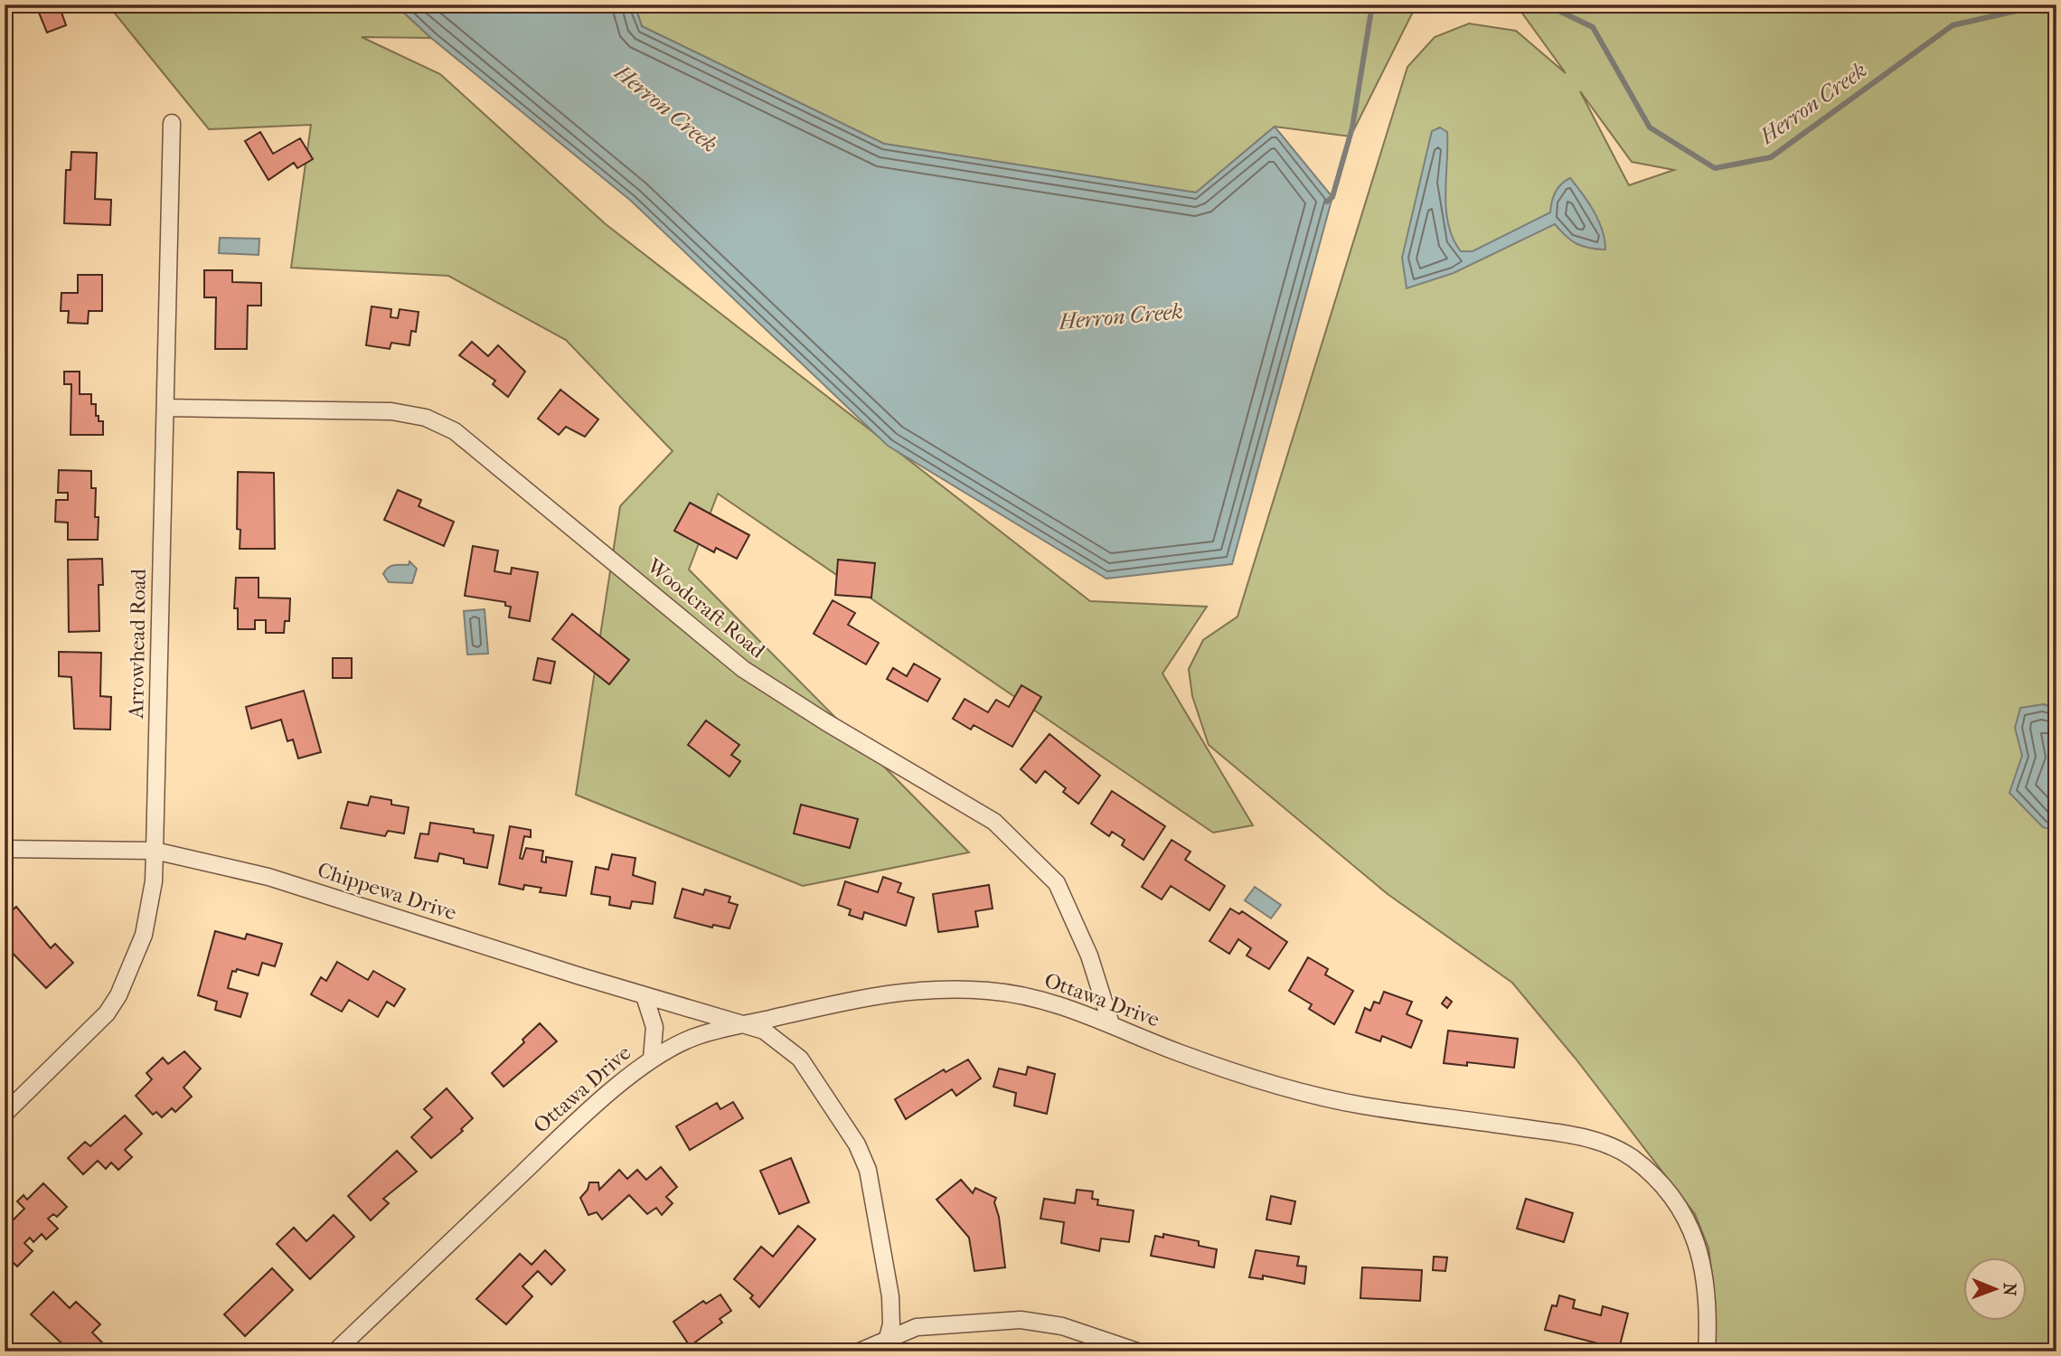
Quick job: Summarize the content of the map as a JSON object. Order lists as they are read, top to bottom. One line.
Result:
{"streets":{"street":["Woodcraft Road","Arrowhead Road","Chippewa Drive","Ottawa Drive"]},"crossings":[["Woodcraft Road","Arrowhead Road"],["Woodcraft Road","Ottawa Drive"],["Arrowhead Road","Chippewa Drive"],["Chippewa Drive","Ottawa Drive"]],"water":["Herron Creek"],"north":"right"}
